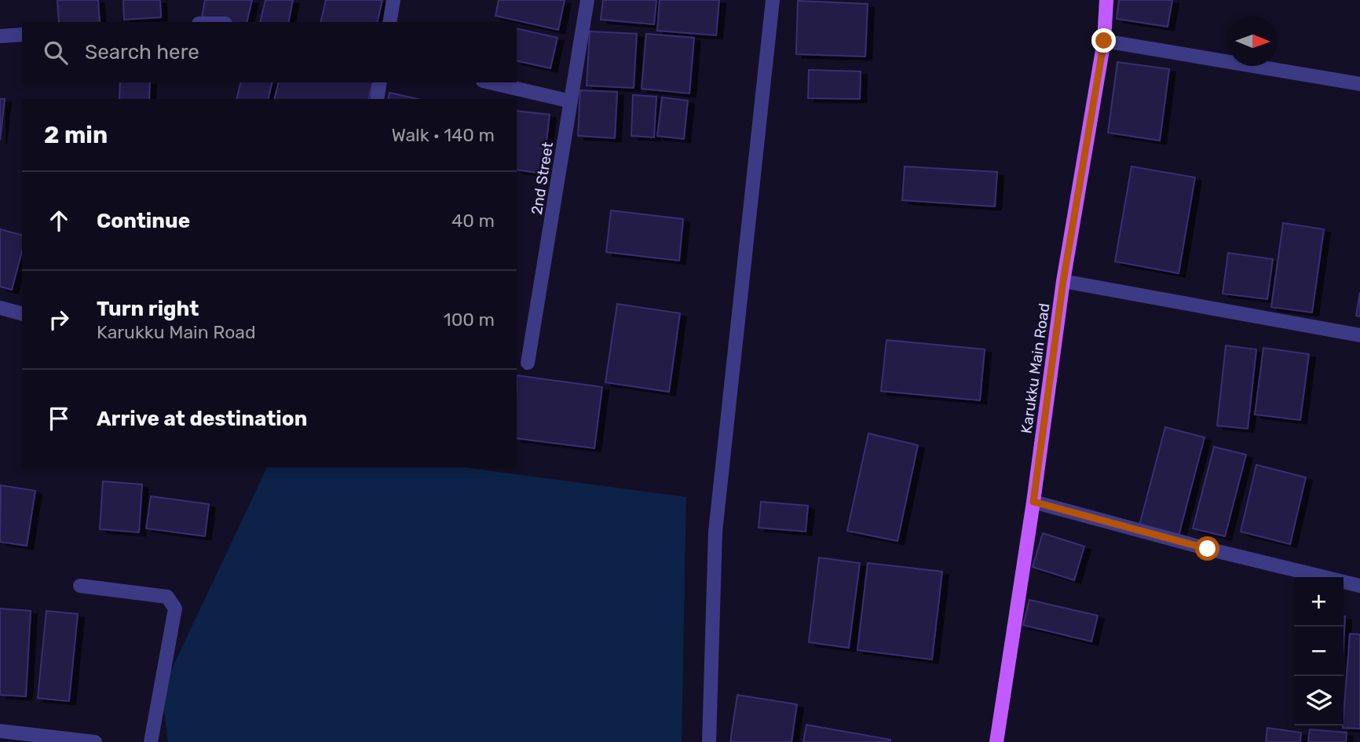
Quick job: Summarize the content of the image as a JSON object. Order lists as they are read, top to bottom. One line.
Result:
{"streets":{"main road":["Karukku Main Road"],"street":["2nd Street"]},"north":"right","page":{"search":"Search here","heading":["2 min","Walk · 140 m"],"list":[["Continue","40 m"],["Turn right","Karukku Main Road","100 m"],"Arrive at destination"],"map_buttons":["+","−"]}}
